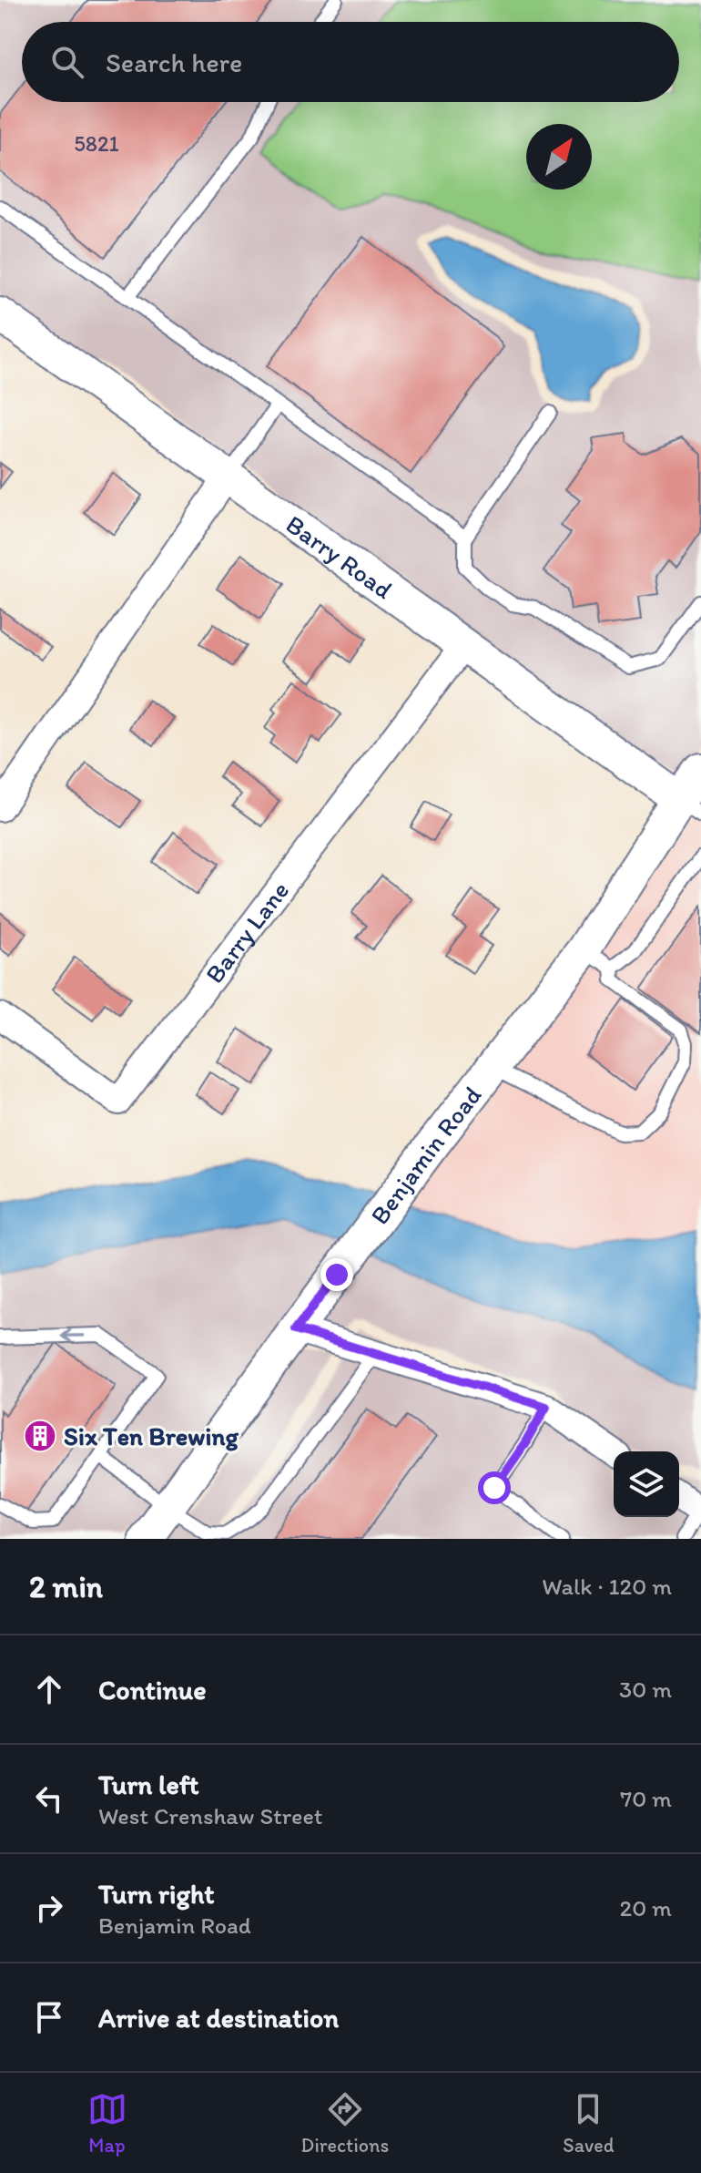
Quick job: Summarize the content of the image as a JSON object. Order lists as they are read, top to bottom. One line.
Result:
{"streets":{"street":["Barry Road","Barry Lane","Benjamin Road"]},"crossings":[["Barry Road","Barry Lane"],["Barry Road","Benjamin Road"]],"places":{"building":["Six Ten Brewing"]},"house_numbers":["5821"],"north":"top right","page":{"search":"Search here","heading":["2 min","Walk · 120 m"],"list":[["Continue","30 m"],["Turn left","West Crenshaw Street","70 m"],["Turn right","Benjamin Road","20 m"],"Arrive at destination"],"nav":["Map","Directions","Saved"]}}
